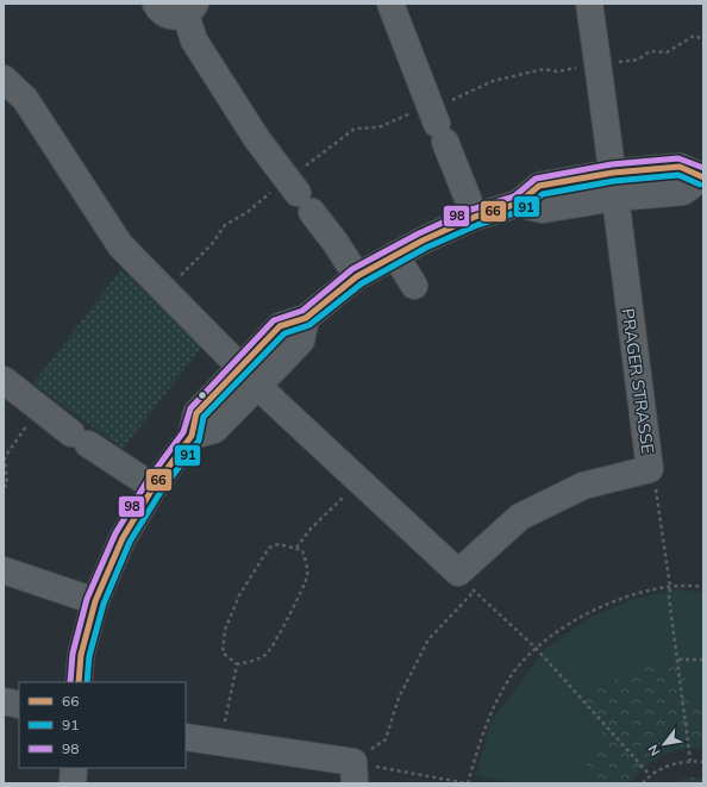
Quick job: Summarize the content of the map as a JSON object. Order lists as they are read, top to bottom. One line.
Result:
{"streets":{"street":["PRAGER STRASSE"]},"lines":["transit line 98","transit line 66","transit line 91"],"legend":["66","91","98"],"north":"bottom left"}
